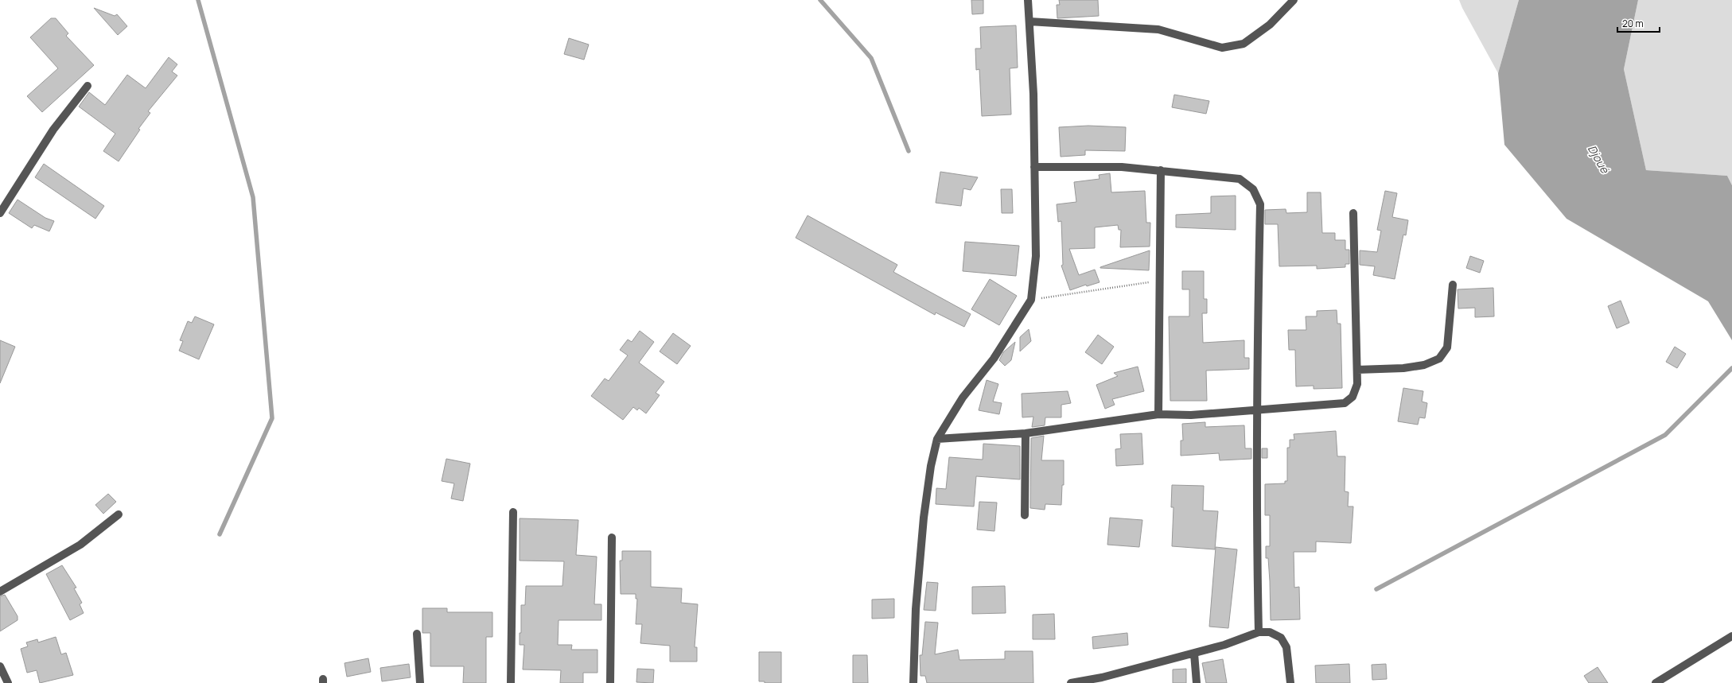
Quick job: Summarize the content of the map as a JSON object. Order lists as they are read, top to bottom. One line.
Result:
{"water":["Djoué"],"scale_bar":"20 m"}
